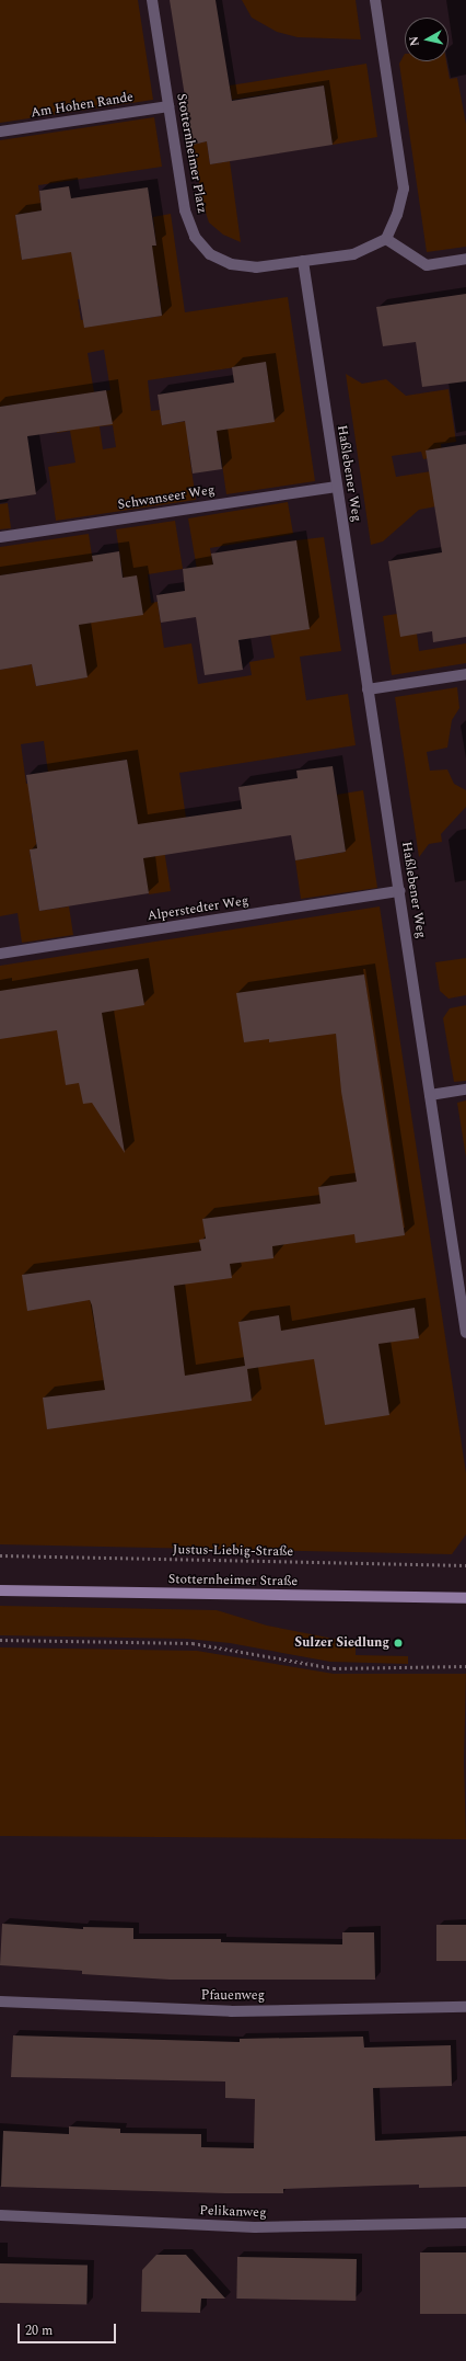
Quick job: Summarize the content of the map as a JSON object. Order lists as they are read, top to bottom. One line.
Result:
{"streets":{"main road":["Stotternheimer Straße"],"street":["Am Hohen Rande","Stotternheimer Platz","Haßlebener Weg","Schwanseer Weg","Alperstedter Weg","Pfauenweg","Pelikanweg"],"path":["Justus-Liebig-Straße"]},"crossings":[["Am Hohen Rande","Stotternheimer Platz"],["Stotternheimer Platz","Haßlebener Weg"],["Haßlebener Weg","Schwanseer Weg"],["Haßlebener Weg","Alperstedter Weg"]],"places":["Sulzer Siedlung"],"scale_bar":"20 m","north":"left"}
